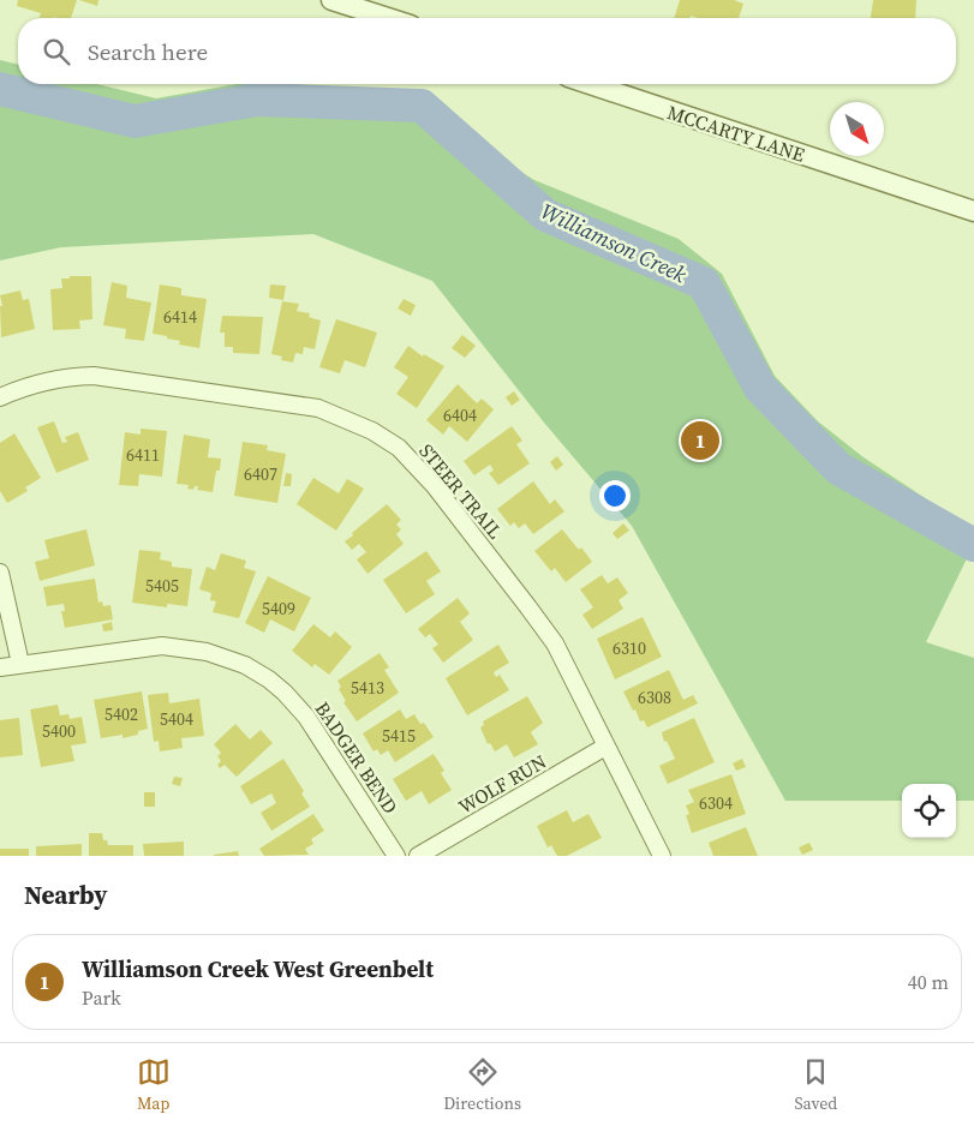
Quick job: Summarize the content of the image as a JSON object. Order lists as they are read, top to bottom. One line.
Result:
{"streets":{"street":["MCCARTY LANE","STEER TRAIL","BADGER BEND","WOLF RUN"]},"crossings":[["STEER TRAIL","WOLF RUN"]],"water":["Williamson Creek"],"house_numbers":["6414","6404","6411","6407","5405","5409","6310","5413","6308","5402","5404","5400","5415","6304"],"north":"bottom right","page":{"search":"Search here","pins":"1","heading":"Nearby","list":[{"mark":"1","name":"Williamson Creek West Greenbelt","note":"Park","value":"40 m"}],"nav":["Map","Directions","Saved"]}}
